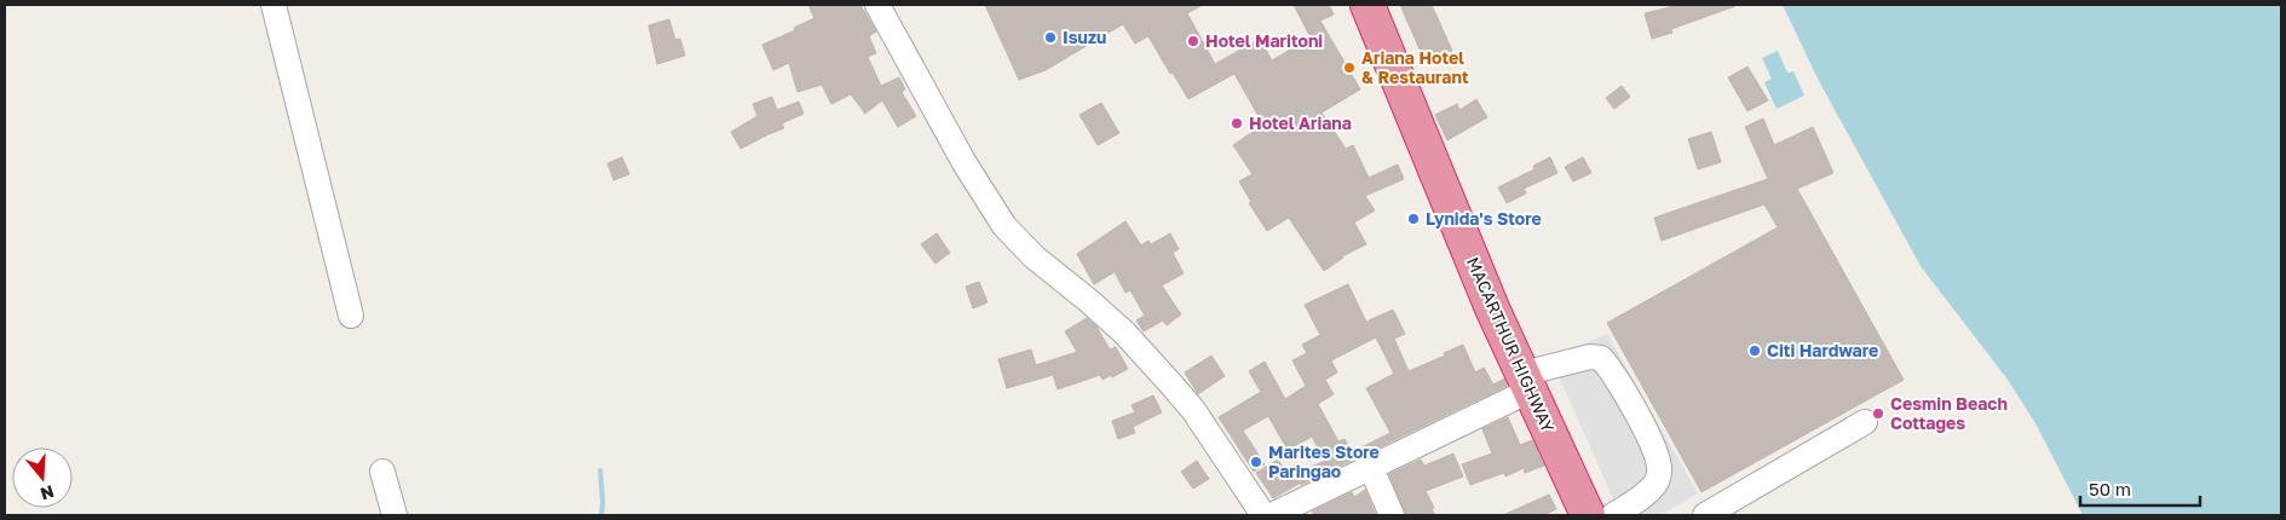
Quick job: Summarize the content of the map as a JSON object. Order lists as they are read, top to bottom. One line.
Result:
{"streets":{"highway":["MACARTHUR HIGHWAY"]},"places":["Isuzu","Hotel Maritoni","Ariana Hotel & Restaurant","Hotel Ariana","Lynida's Store","Citi Hardware","Cesmin Beach Cottages","Marites Store Paringao"],"scale_bar":"50 m","north":"bottom"}
